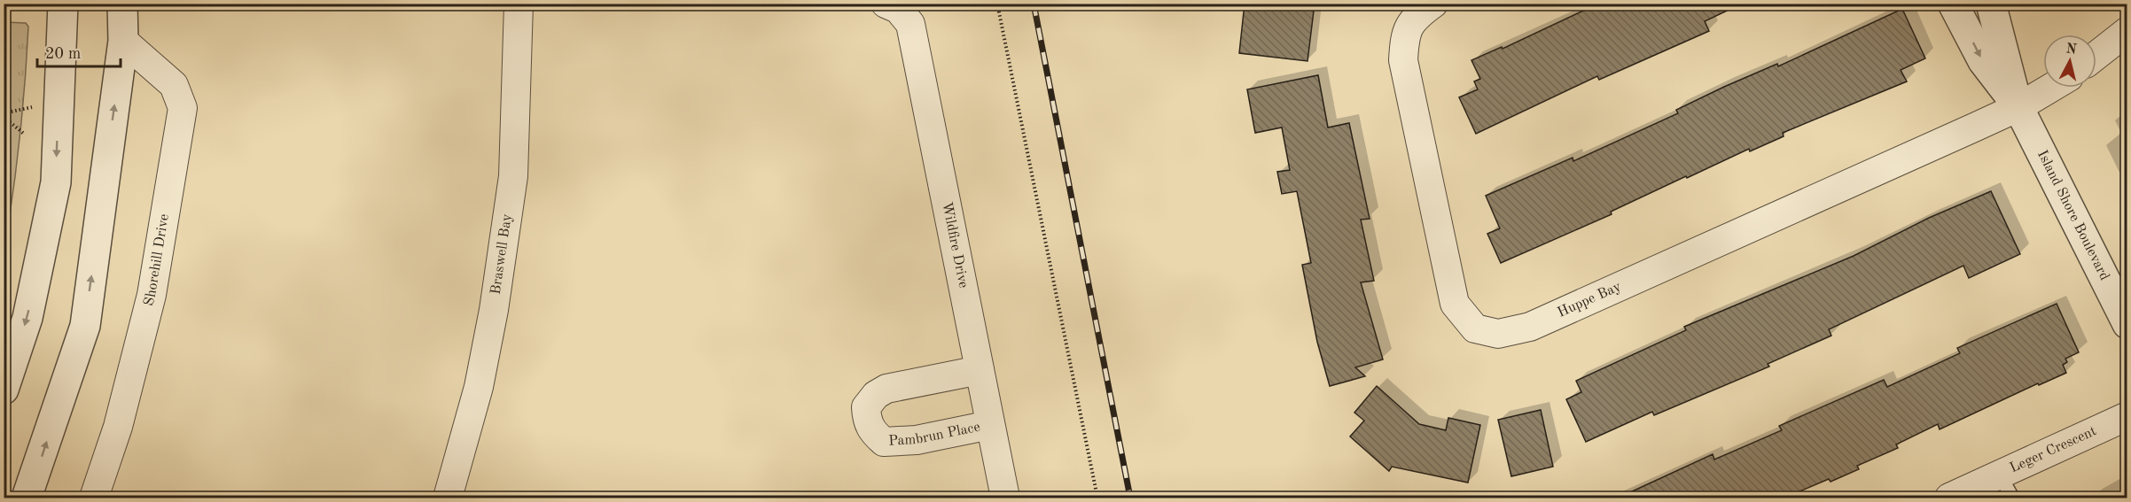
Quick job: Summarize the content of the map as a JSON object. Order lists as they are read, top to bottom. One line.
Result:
{"streets":{"street":["Island Shore Boulevard","Wildfire Drive","Braswell Bay","Shorehill Drive","Huppe Bay","Pambrun Place","Leger Crescent"]},"crossings":[["Island Shore Boulevard","Huppe Bay"],["Wildfire Drive","Pambrun Place"]],"scale_bar":"20 m","north":"top"}
